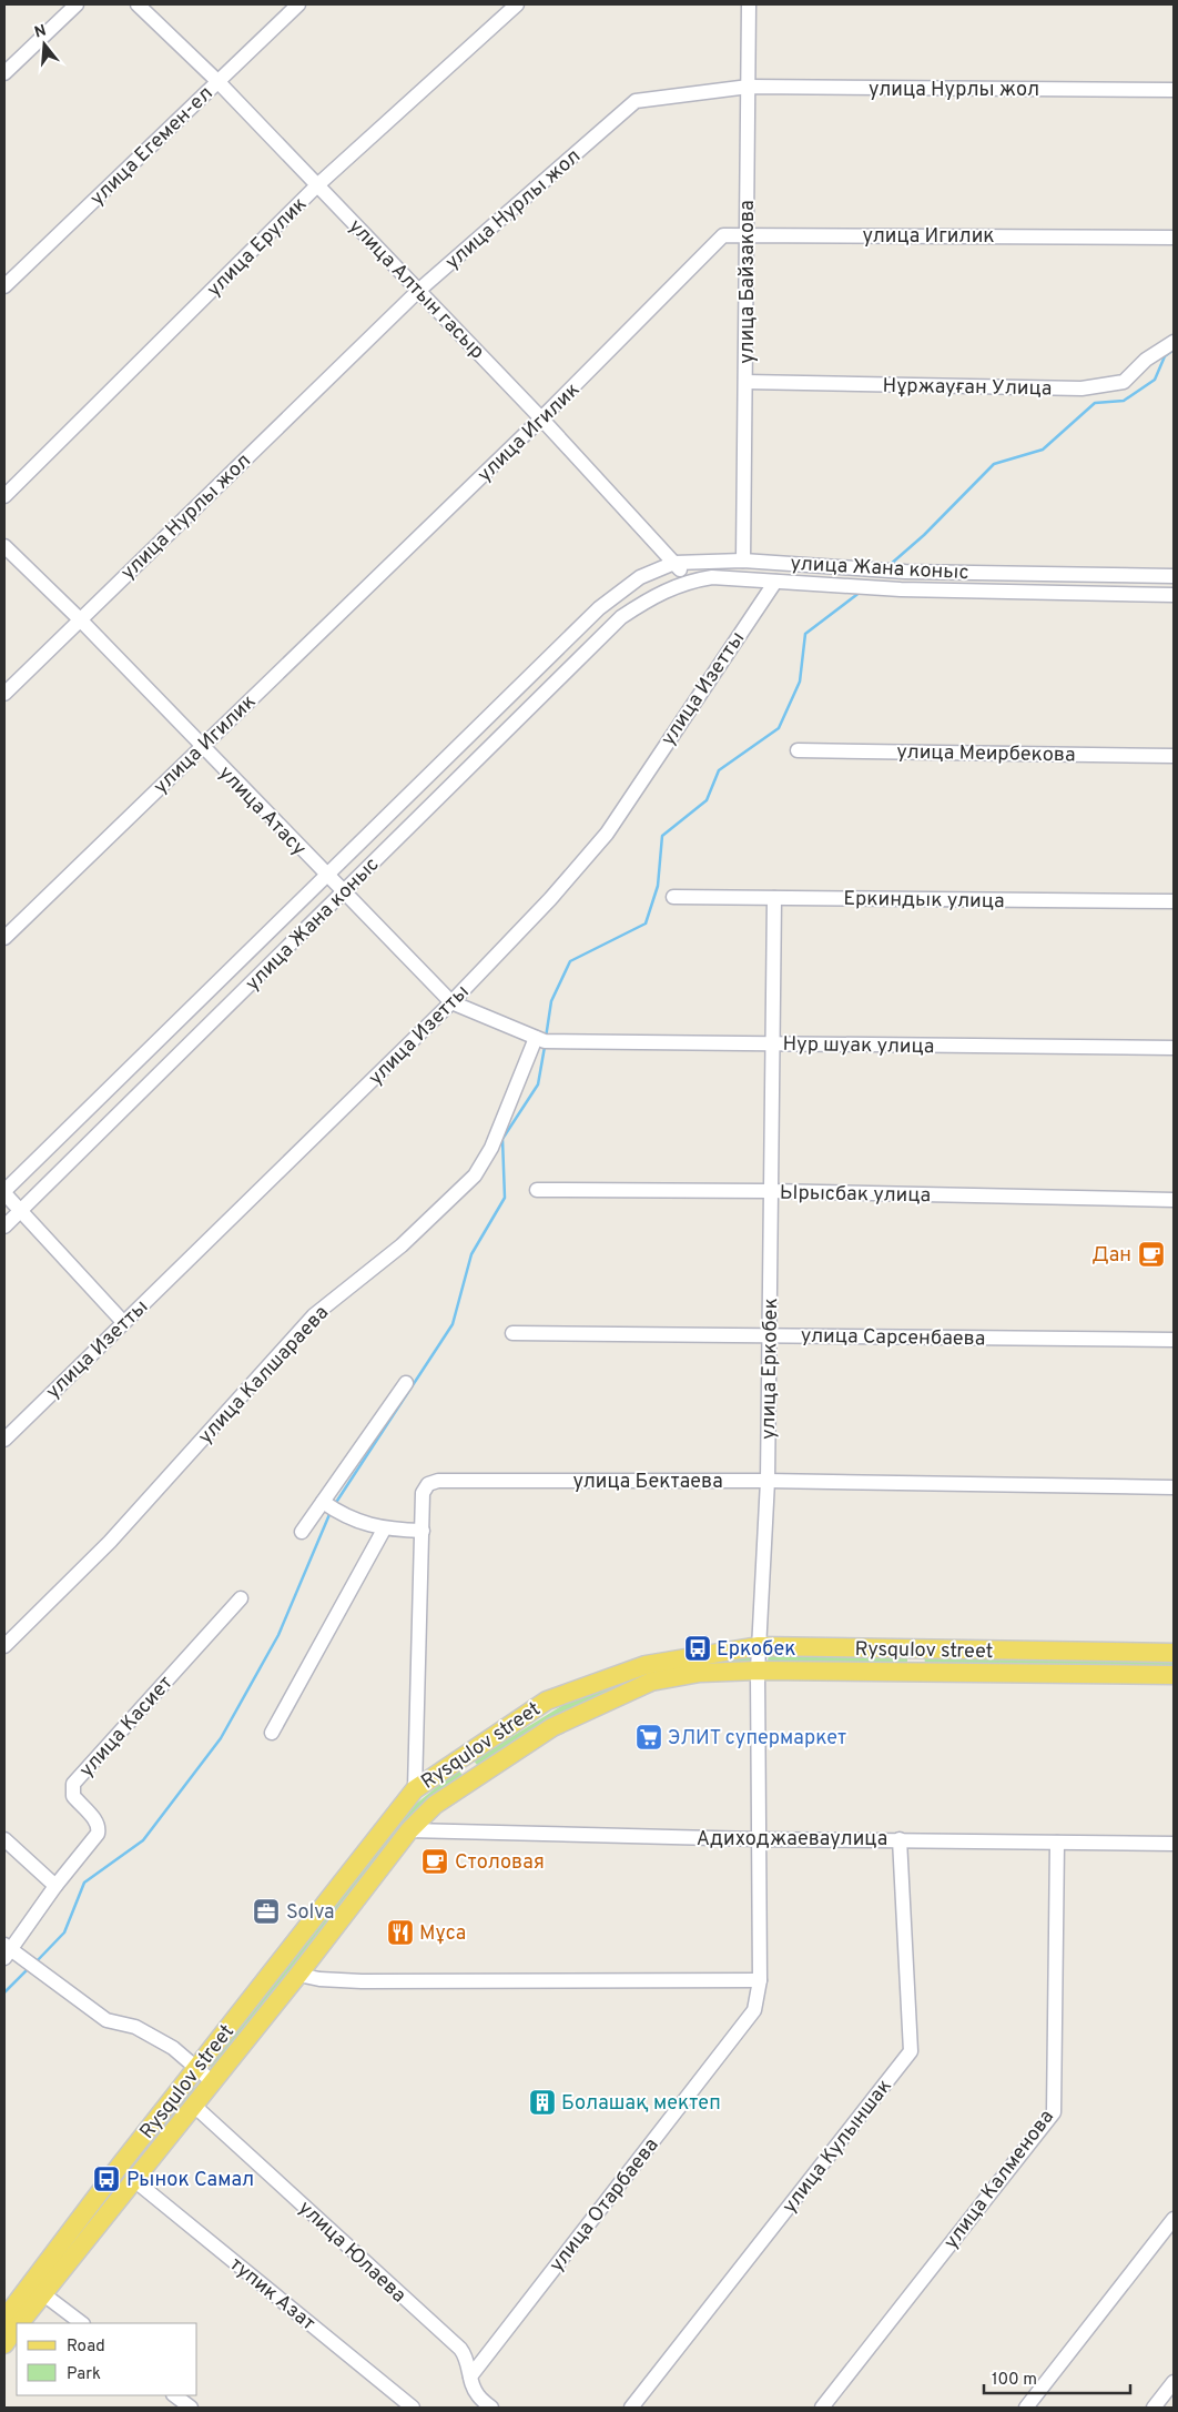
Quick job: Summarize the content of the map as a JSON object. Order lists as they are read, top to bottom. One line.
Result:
{"streets":{"main road":["Rysqulov street"],"street":["улица Нурлы жол","улица Егемен-ел","улица Игилик","улица Ерулик","улица Байзакова","улица Алтын гасыр","Нұржауған Улица","улица Жана коныс","улица Изетты","улица Меирбекова","улица Атасу","Еркиндык улица","Нур шуак улица","Ырысбак улица","улица Сарсенбаева","улица Еркобек","улица Калшараева","улица Бектаева","улица Касиет","Адиходжаеваулица","улица Кулыншак","улица Калменова","улица Отарбаева","улица Юлаева","тупик Азат"]},"crossings":[["улица Нурлы жол","улица Байзакова"],["улица Нурлы жол","улица Алтын гасыр"],["улица Нурлы жол","улица Атасу"],["улица Егемен-ел","улица Алтын гасыр"],["улица Игилик","улица Байзакова"],["улица Игилик","улица Алтын гасыр"],["улица Игилик","улица Атасу"],["улица Ерулик","улица Алтын гасыр"],["улица Байзакова","Нұржауған Улица"],["улица Байзакова","улица Жана коныс"],["улица Алтын гасыр","улица Жана коныс"],["улица Жана коныс","улица Изетты"],["улица Жана коныс","улица Атасу"],["улица Изетты","улица Атасу"],["улица Атасу","Нур шуак улица"],["улица Атасу","улица Калшараева"],["Еркиндык улица","улица Еркобек"],["Нур шуак улица","улица Еркобек"],["Нур шуак улица","улица Калшараева"],["Ырысбак улица","улица Еркобек"],["улица Сарсенбаева","улица Еркобек"],["улица Еркобек","улица Бектаева"],["улица Еркобек","Rysqulov street"],["улица Еркобек","Адиходжаеваулица"],["улица Еркобек","улица Отарбаева"],["улица Бектаева","Rysqulov street"],["Rysqulov street","Адиходжаеваулица"],["Rysqulov street","улица Юлаева"],["Rysqulov street","тупик Азат"],["Адиходжаеваулица","улица Кулыншак"],["Адиходжаеваулица","улица Калменова"],["Адиходжаеваулица","улица Отарбаева"],["улица Отарбаева","улица Юлаева"]],"places":{"cafe":["Дан","Столовая"],"bus stop":["Еркобек","Рынок Самал"],"supermarket":["ЭЛИТ супермаркет"],"office":["Solva"],"restaurant":["Мұса"],"building":["Болашақ мектеп"]},"legend":["Road","Park"],"scale_bar":"100 m","north":"top"}
